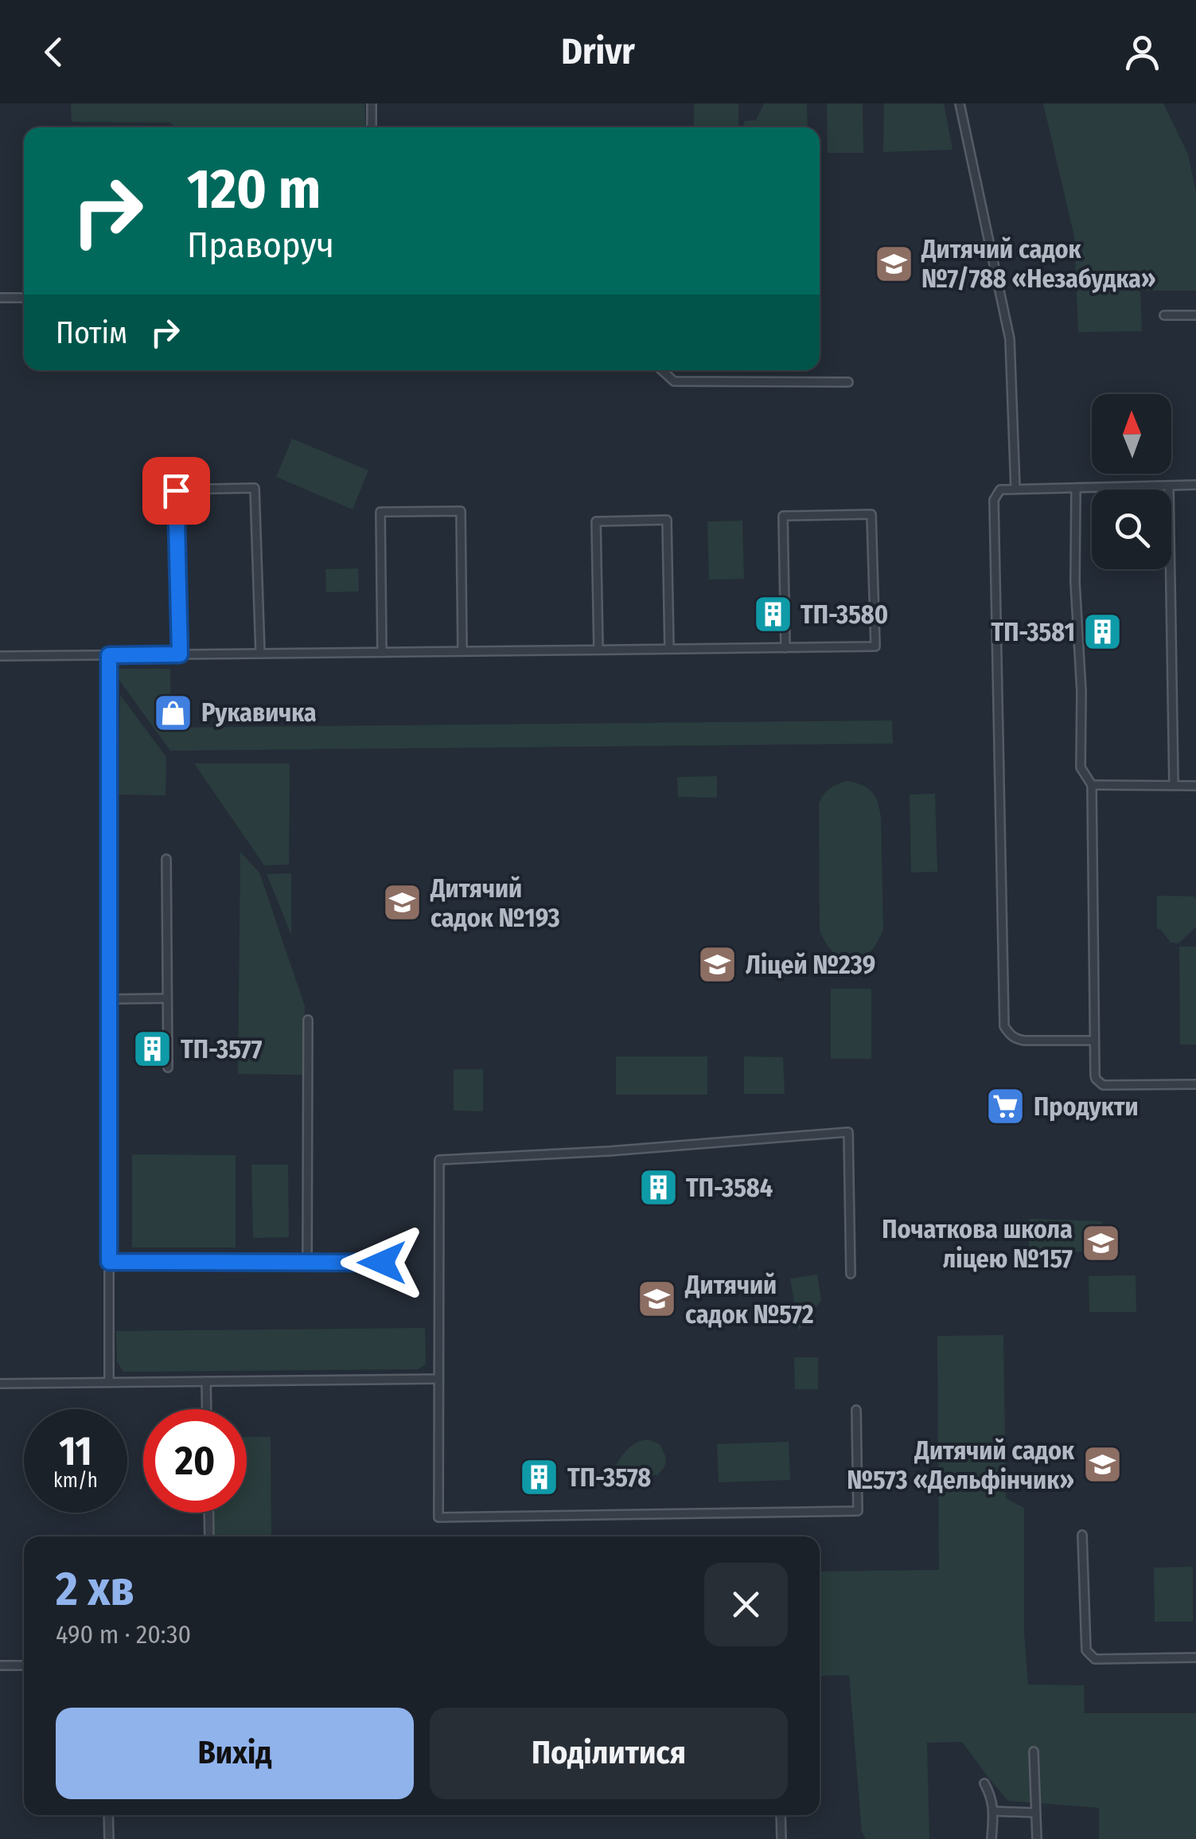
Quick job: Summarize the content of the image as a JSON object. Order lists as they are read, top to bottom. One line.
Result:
{"places":{"school or university":["Дитячий садок №7/788 «Незабудка»","Дитячий садок №193","Ліцей №239","Початкова школа ліцею №157","Дитячий садок №572","Дитячий садок №573 «Дельфінчик»"],"building":["ТП-3580","ТП-3581","ТП-3577","ТП-3584","ТП-3578"],"shop":["Рукавичка"],"supermarket":["Продукти"]},"north":"top","page":{"header":"Drivr","turn":["120 m","Праворуч"],"then":"Потім","speed":"11 km/h","limit":"20","heading":["2 хв","490 m · 20:30"],"buttons":["Вихід","Поділитися"]}}
